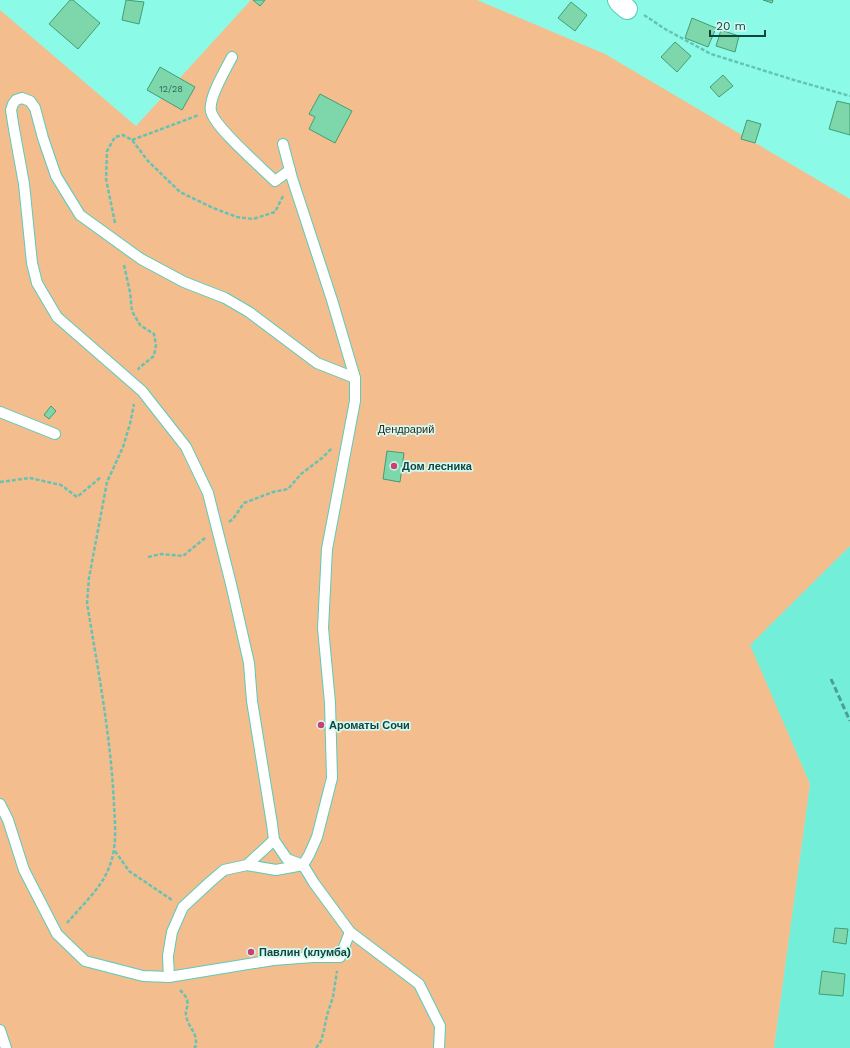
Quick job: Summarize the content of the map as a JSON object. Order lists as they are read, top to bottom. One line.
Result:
{"parks":["Дендрарий"],"places":["Дом лесника","Ароматы Сочи","Павлин (клумба)"],"house_numbers":["12/28"],"scale_bar":"20 m"}
